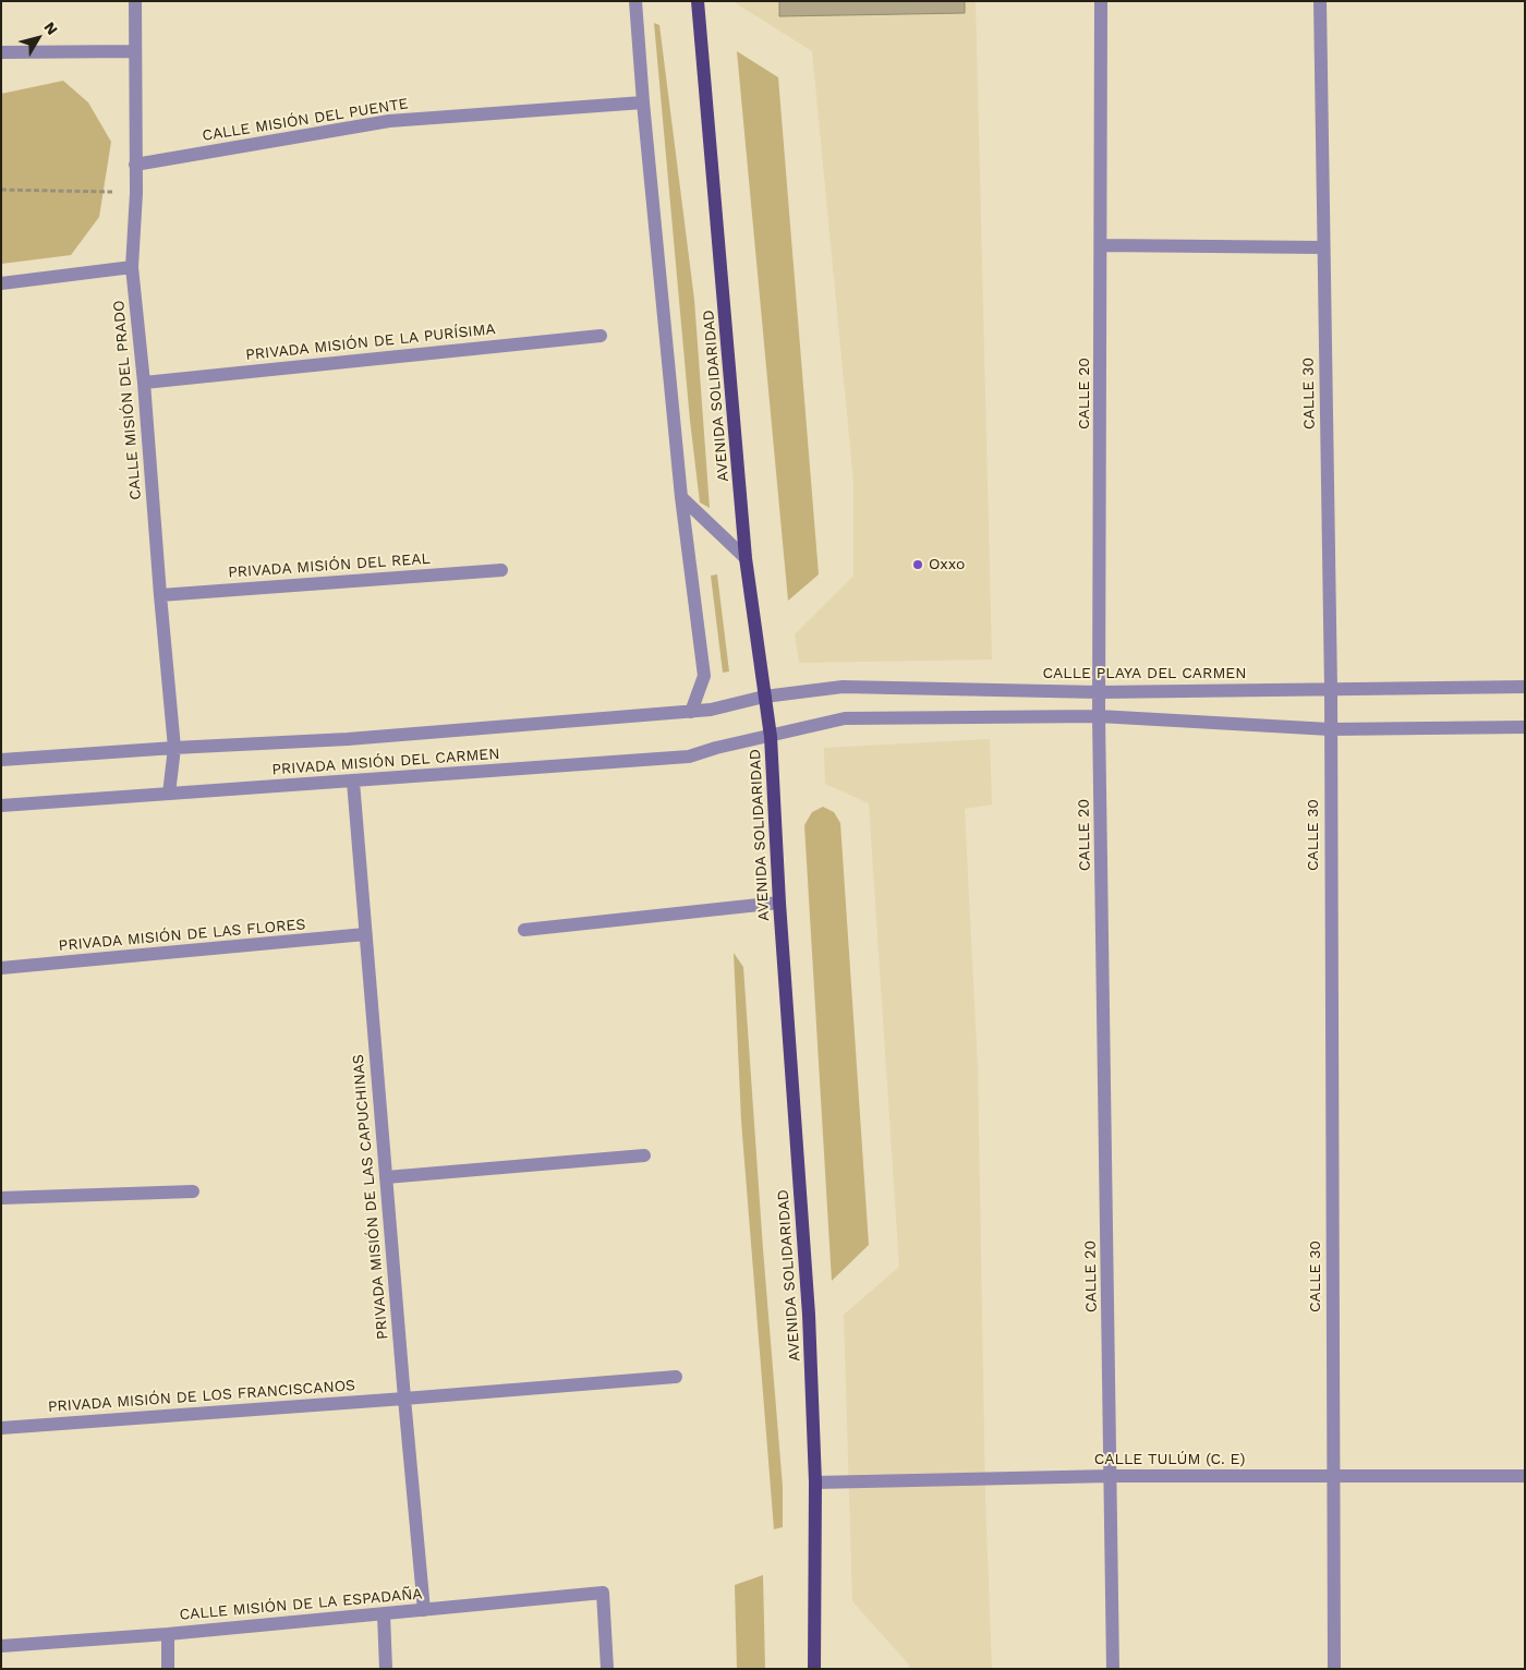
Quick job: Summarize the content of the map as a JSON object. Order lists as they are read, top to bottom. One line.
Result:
{"streets":{"main road":["AVENIDA SOLIDARIDAD"],"street":["CALLE MISIÓN DEL PUENTE","PRIVADA MISIÓN DE LA PURÍSIMA","CALLE 20","CALLE 30","CALLE MISIÓN DEL PRADO","PRIVADA MISIÓN DEL REAL","CALLE PLAYA DEL CARMEN","PRIVADA MISIÓN DEL CARMEN","PRIVADA MISIÓN DE LAS FLORES","PRIVADA MISIÓN DE LAS CAPUCHINAS","PRIVADA MISIÓN DE LOS FRANCISCANOS","CALLE TULÚM (C. E)","CALLE MISIÓN DE LA ESPADAÑA"]},"crossings":[["CALLE MISIÓN DEL PUENTE","CALLE MISIÓN DEL PRADO"],["PRIVADA MISIÓN DE LA PURÍSIMA","CALLE MISIÓN DEL PRADO"],["CALLE 20","CALLE PLAYA DEL CARMEN"],["CALLE 20","CALLE TULÚM (C. E)"],["CALLE 30","CALLE PLAYA DEL CARMEN"],["CALLE 30","CALLE TULÚM (C. E)"],["AVENIDA SOLIDARIDAD","CALLE PLAYA DEL CARMEN"],["AVENIDA SOLIDARIDAD","PRIVADA MISIÓN DEL CARMEN"],["AVENIDA SOLIDARIDAD","CALLE TULÚM (C. E)"],["CALLE MISIÓN DEL PRADO","PRIVADA MISIÓN DEL REAL"],["CALLE MISIÓN DEL PRADO","PRIVADA MISIÓN DEL CARMEN"],["CALLE PLAYA DEL CARMEN","PRIVADA MISIÓN DEL CARMEN"],["PRIVADA MISIÓN DEL CARMEN","PRIVADA MISIÓN DE LAS CAPUCHINAS"],["PRIVADA MISIÓN DE LAS FLORES","PRIVADA MISIÓN DE LAS CAPUCHINAS"],["PRIVADA MISIÓN DE LAS CAPUCHINAS","PRIVADA MISIÓN DE LOS FRANCISCANOS"],["PRIVADA MISIÓN DE LAS CAPUCHINAS","CALLE MISIÓN DE LA ESPADAÑA"]],"places":["Oxxo"],"north":"top right"}
